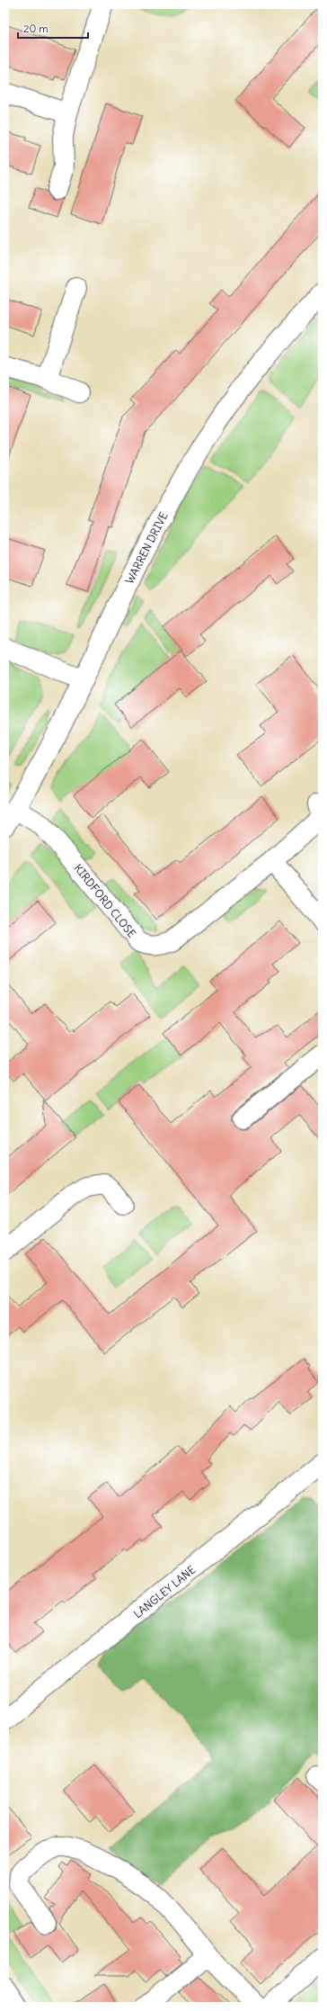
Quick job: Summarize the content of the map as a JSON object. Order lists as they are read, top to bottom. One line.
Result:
{"streets":{"street":["WARREN DRIVE","KIRDFORD CLOSE","LANGLEY LANE"]},"crossings":[["WARREN DRIVE","KIRDFORD CLOSE"]],"scale_bar":"20 m"}
